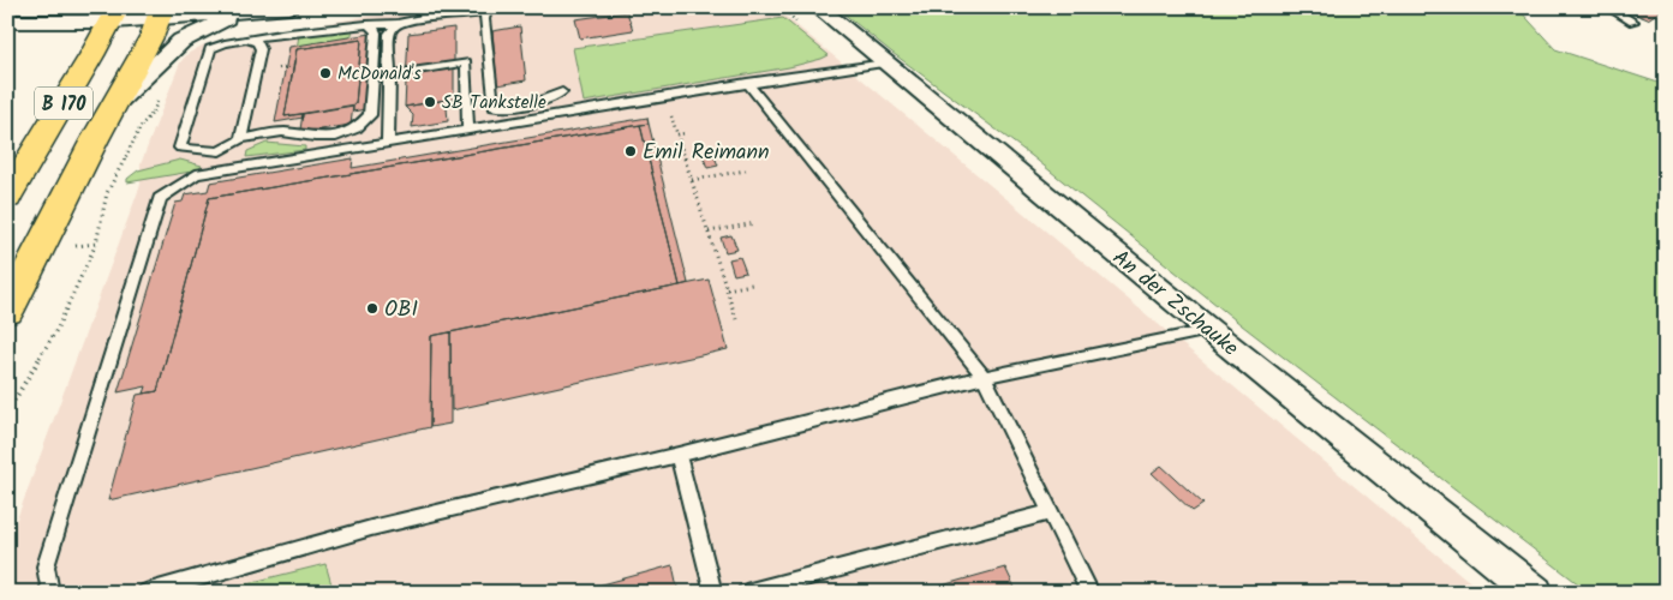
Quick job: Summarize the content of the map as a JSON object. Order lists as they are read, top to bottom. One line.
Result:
{"streets":{"main road":["B 170"],"street":["An der Zschauke"]},"places":["McDonald's","SB Tankstelle","Emil Reimann","OBI"]}
